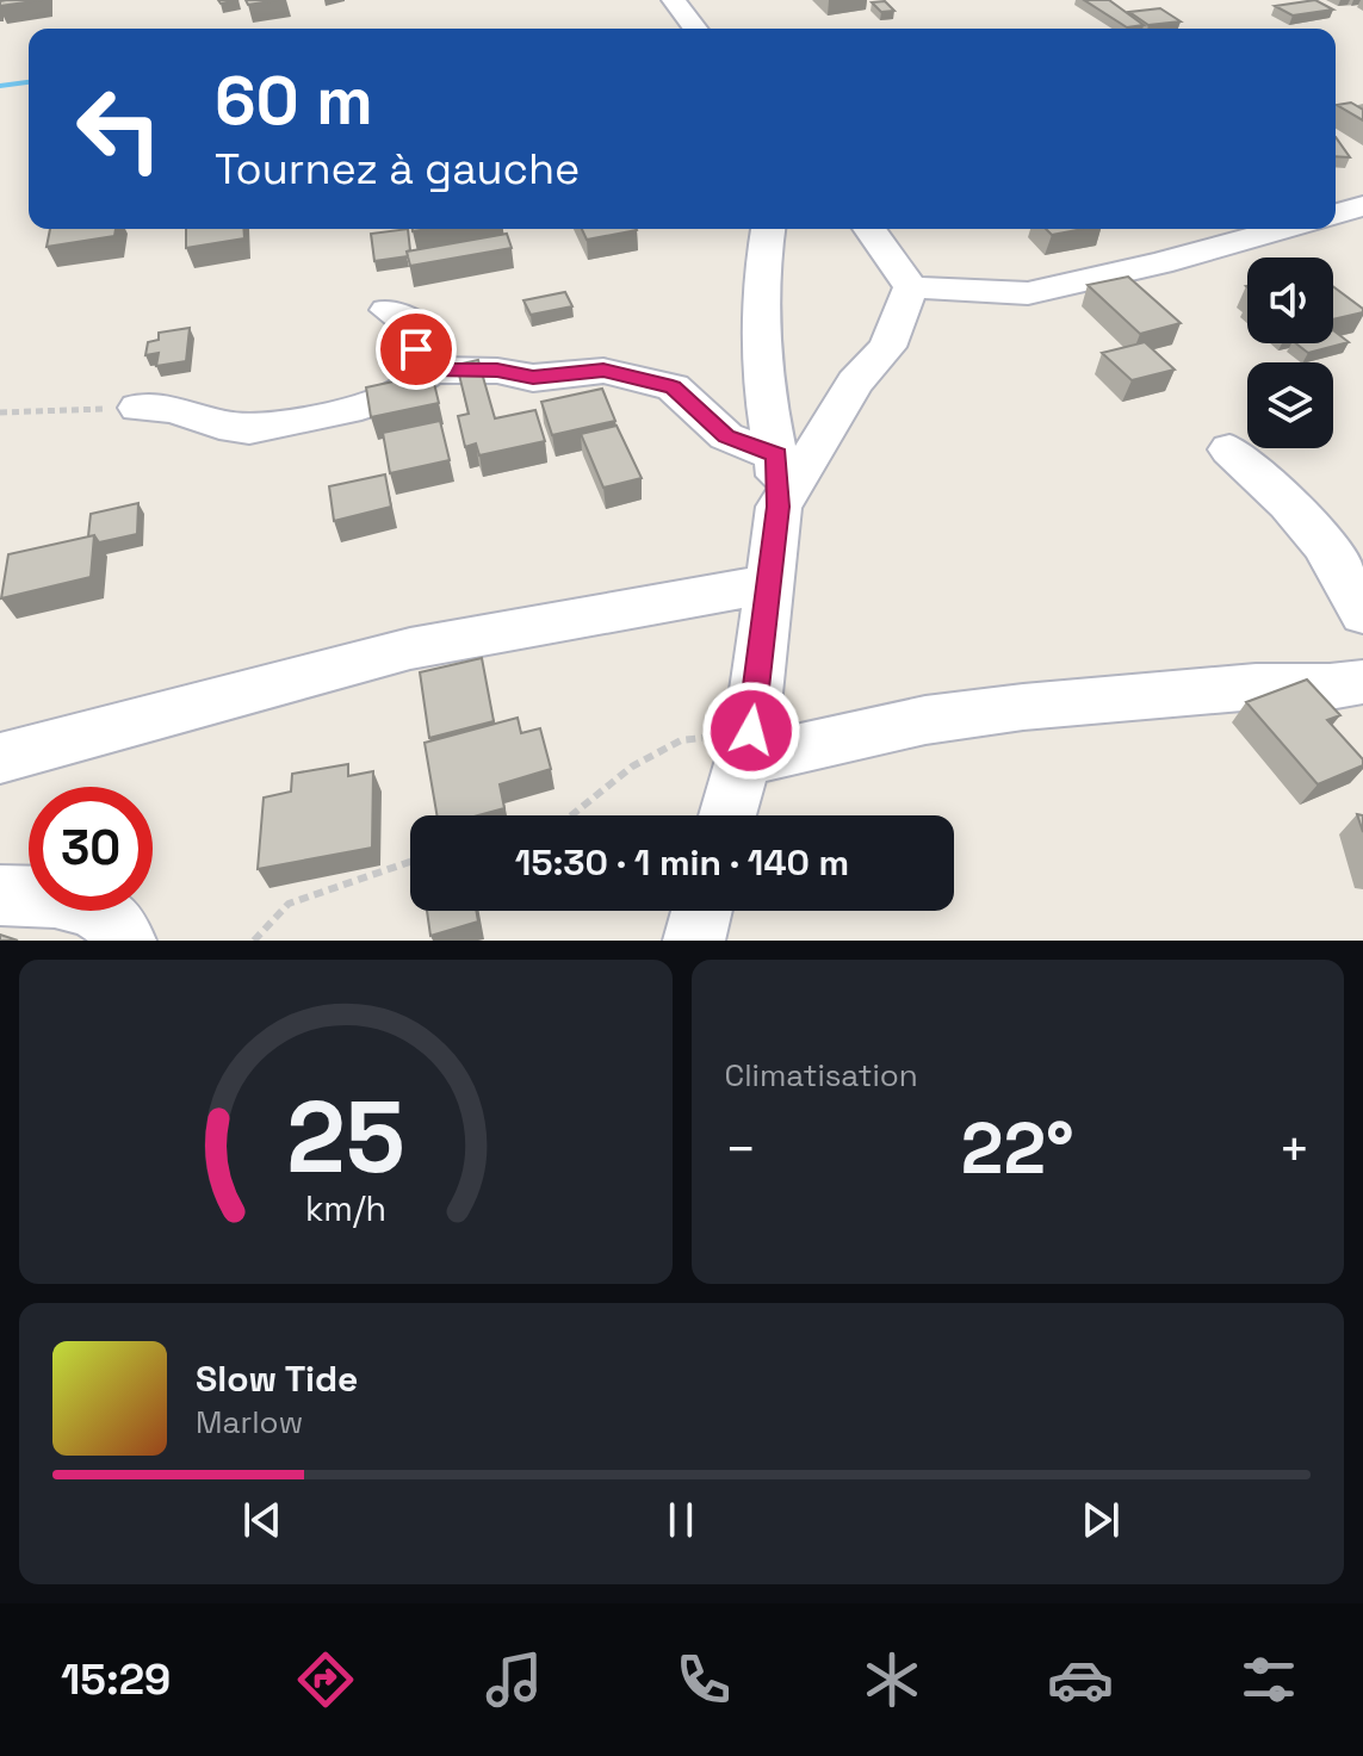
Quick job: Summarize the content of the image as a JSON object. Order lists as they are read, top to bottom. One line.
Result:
{"page":{"turn":["60 m","Tournez à gauche"],"limit":"30","trip":"15:30 · 1 min · 140 m","tile":"Climatisation","heat":["−","22°","+"],"song":["Slow Tide","Marlow"],"tabs":"15:29","gauge":["25","km/h"]}}
